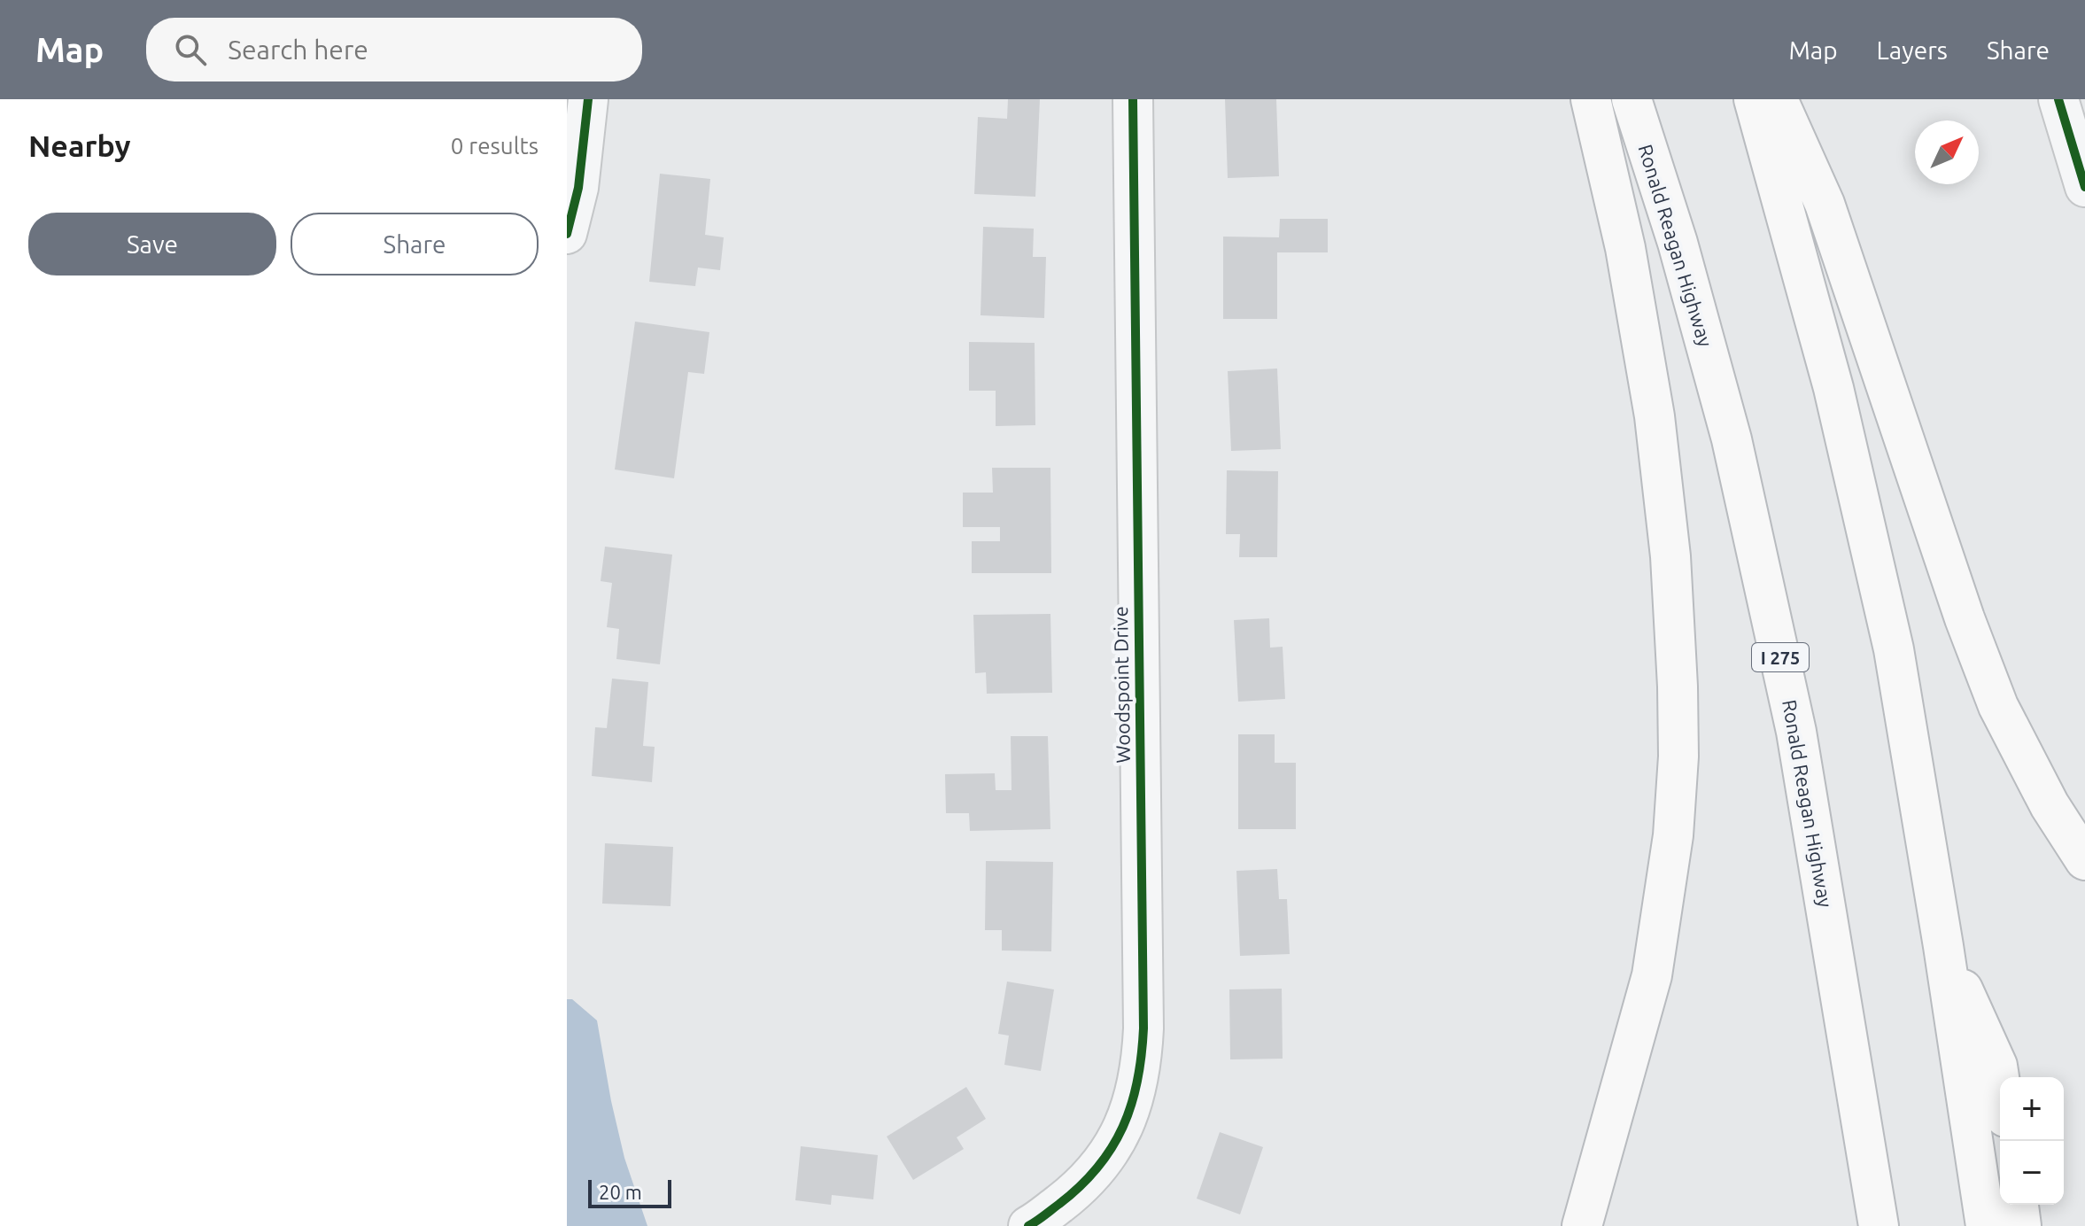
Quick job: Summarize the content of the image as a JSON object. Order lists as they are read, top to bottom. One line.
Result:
{"streets":{"highway":["Ronald Reagan Highway","I 275"],"street":["Woodspoint Drive"]},"scale_bar":"20 m","north":"top right","page":{"header":"Map","search":"Search here","nav":["Map","Layers","Share"],"heading":["Nearby","0 results"],"buttons":["Save","Share"],"map_buttons":["+","−"],"scale":"20 m"}}
